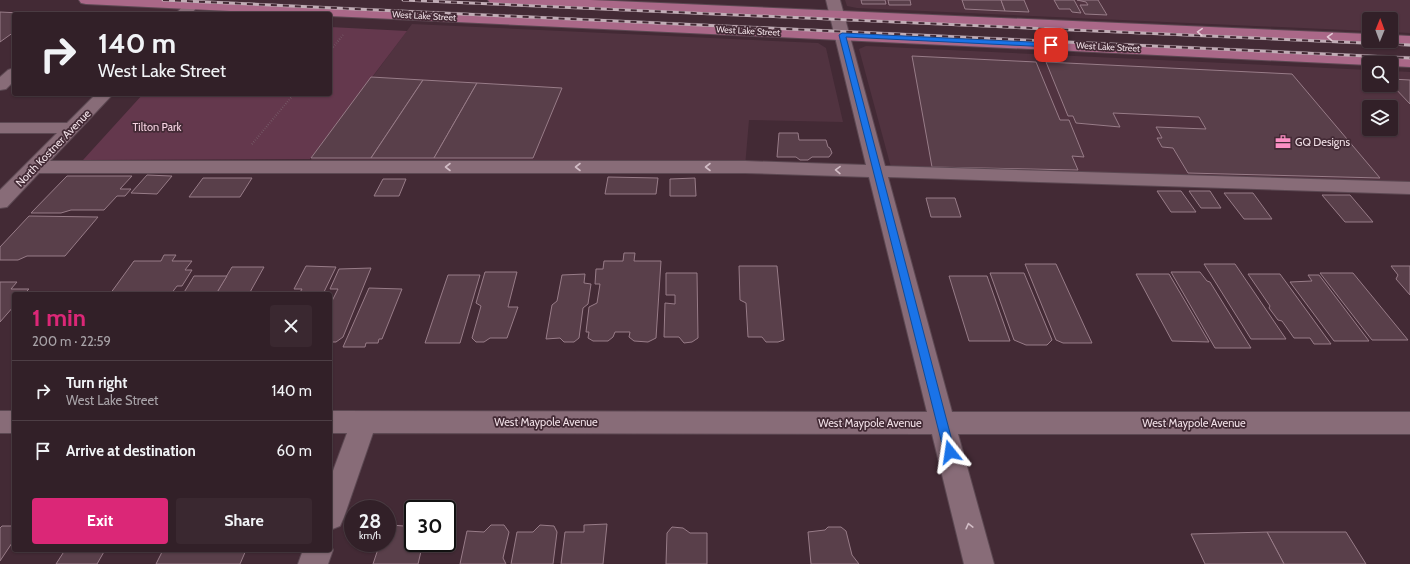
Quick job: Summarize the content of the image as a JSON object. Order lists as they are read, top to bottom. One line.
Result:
{"streets":{"main road":["West Lake Street"],"street":["North Kostner Avenue","West Maypole Avenue"]},"parks":["Tilton Park"],"places":{"office":["GQ Designs"]},"north":"top","page":{"turn":["140 m","West Lake Street"],"heading":["1 min","200 m · 22:59"],"list":[{"name":"Turn right","note":"West Lake Street","value":"140 m"},{"name":"Arrive at destination","value":"60 m"}],"buttons":["Exit","Share"],"speed":"28 km/h","limit":"30"}}
